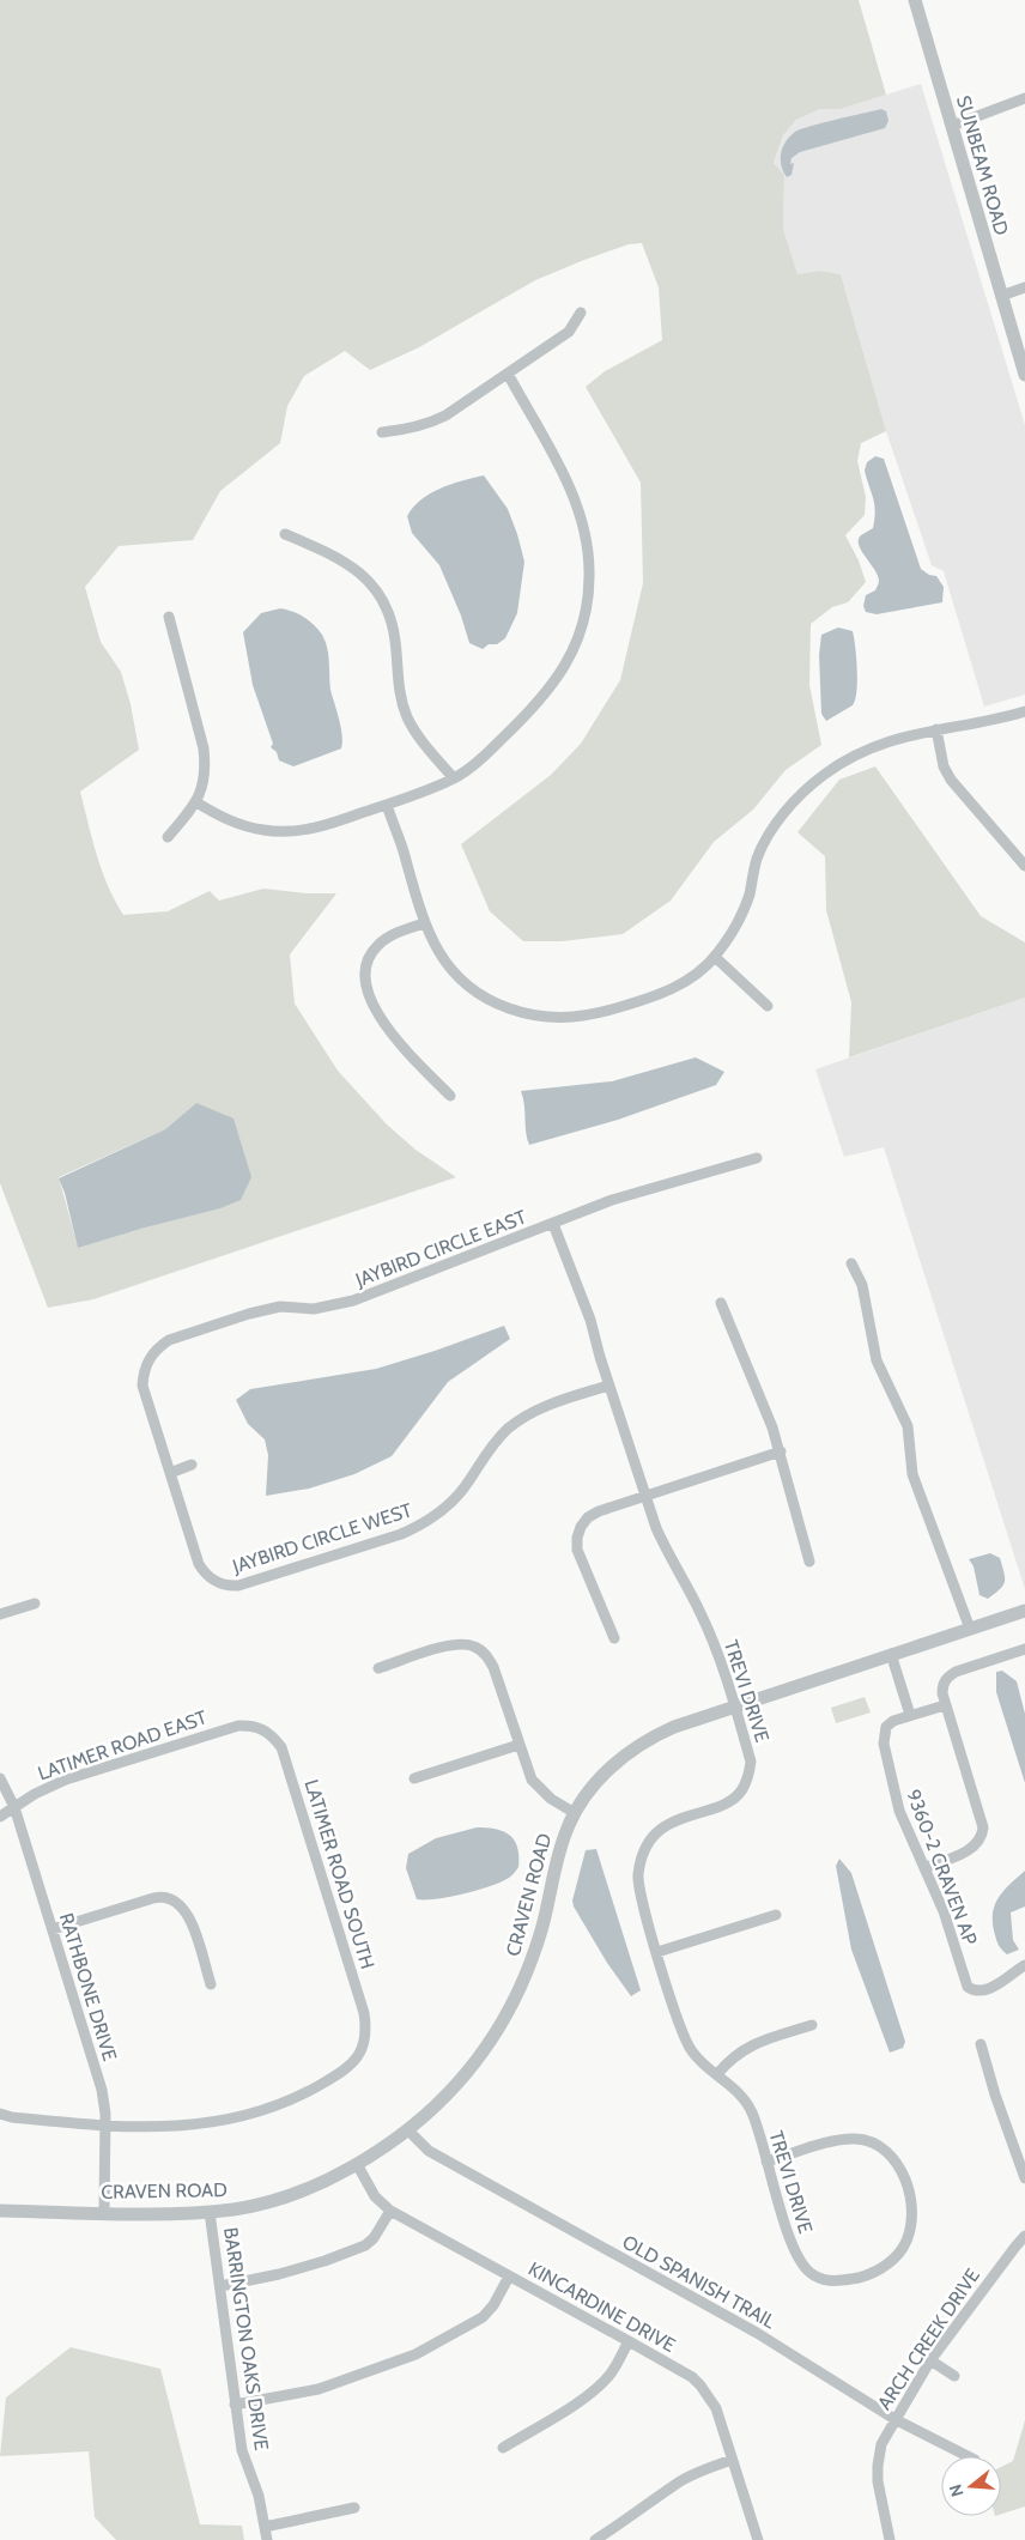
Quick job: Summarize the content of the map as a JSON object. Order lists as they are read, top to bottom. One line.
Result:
{"streets":{"street":["SUNBEAM ROAD","JAYBIRD CIRCLE EAST","JAYBIRD CIRCLE WEST","TREVI DRIVE","LATIMER ROAD EAST","9360-2 CRAVEN AP","LATIMER ROAD SOUTH","CRAVEN ROAD","RATHBONE DRIVE","OLD SPANISH TRAIL","KINCARDINE DRIVE","BARRINGTON OAKS DRIVE","ARCH CREEK DRIVE"]},"crossings":[["JAYBIRD CIRCLE EAST","JAYBIRD CIRCLE WEST"],["JAYBIRD CIRCLE EAST","TREVI DRIVE"],["JAYBIRD CIRCLE WEST","TREVI DRIVE"],["TREVI DRIVE","CRAVEN ROAD"],["LATIMER ROAD EAST","LATIMER ROAD SOUTH"],["LATIMER ROAD EAST","RATHBONE DRIVE"],["LATIMER ROAD SOUTH","RATHBONE DRIVE"],["CRAVEN ROAD","RATHBONE DRIVE"],["CRAVEN ROAD","OLD SPANISH TRAIL"],["CRAVEN ROAD","KINCARDINE DRIVE"],["CRAVEN ROAD","BARRINGTON OAKS DRIVE"],["OLD SPANISH TRAIL","ARCH CREEK DRIVE"]],"north":"left"}
